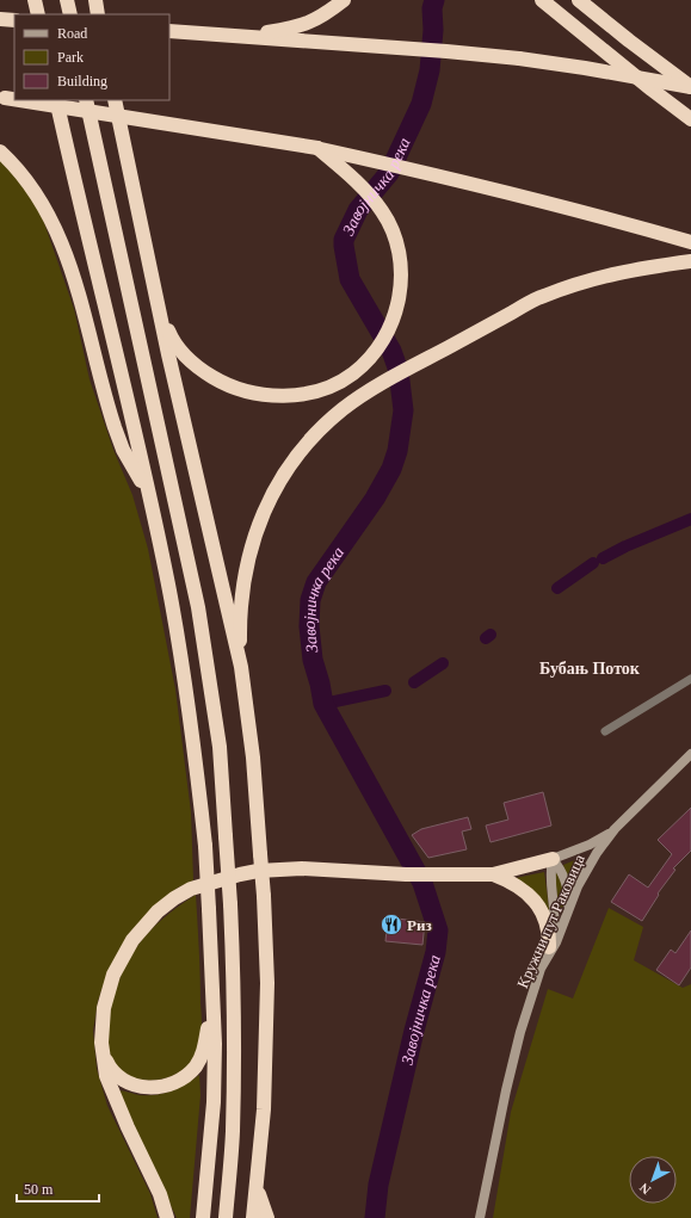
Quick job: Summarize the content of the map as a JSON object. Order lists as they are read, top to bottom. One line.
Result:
{"streets":{"main road":["Кружни пут Раковица"]},"districts":["Бубањ Поток"],"water":["Завојничка река"],"places":{"restaurant":["Риз"]},"legend":["Road","Park","Building"],"scale_bar":"50 m","north":"bottom left"}
